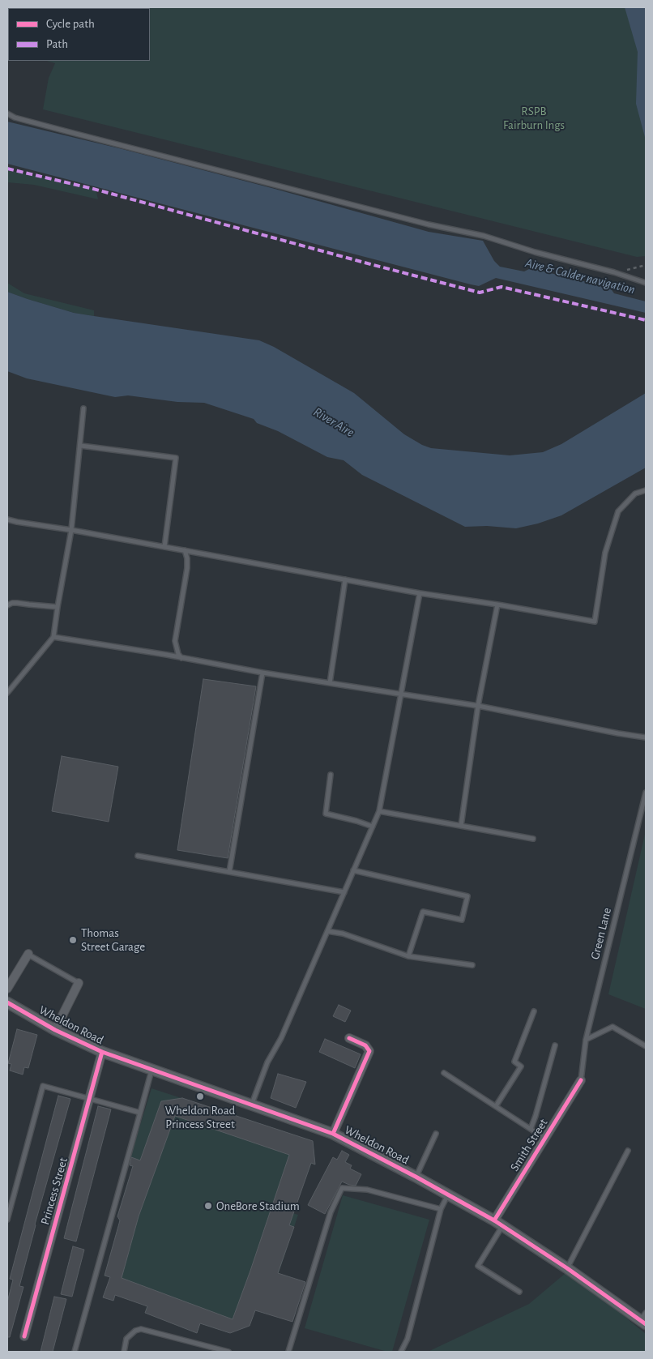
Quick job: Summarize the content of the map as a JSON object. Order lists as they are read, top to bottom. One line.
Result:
{"streets":{"street":["Wheldon Road","Smith Street","Princess Street"],"lane":["Green Lane"]},"crossings":[["Green Lane","Smith Street"],["Wheldon Road","Smith Street"],["Wheldon Road","Princess Street"]],"water":["Aire & Calder navigation","River Aire"],"parks":["RSPB Fairburn Ings"],"places":["Thomas Street Garage","Wheldon Road Princess Street","OneBore Stadium"],"legend":["Cycle path","Path"]}
